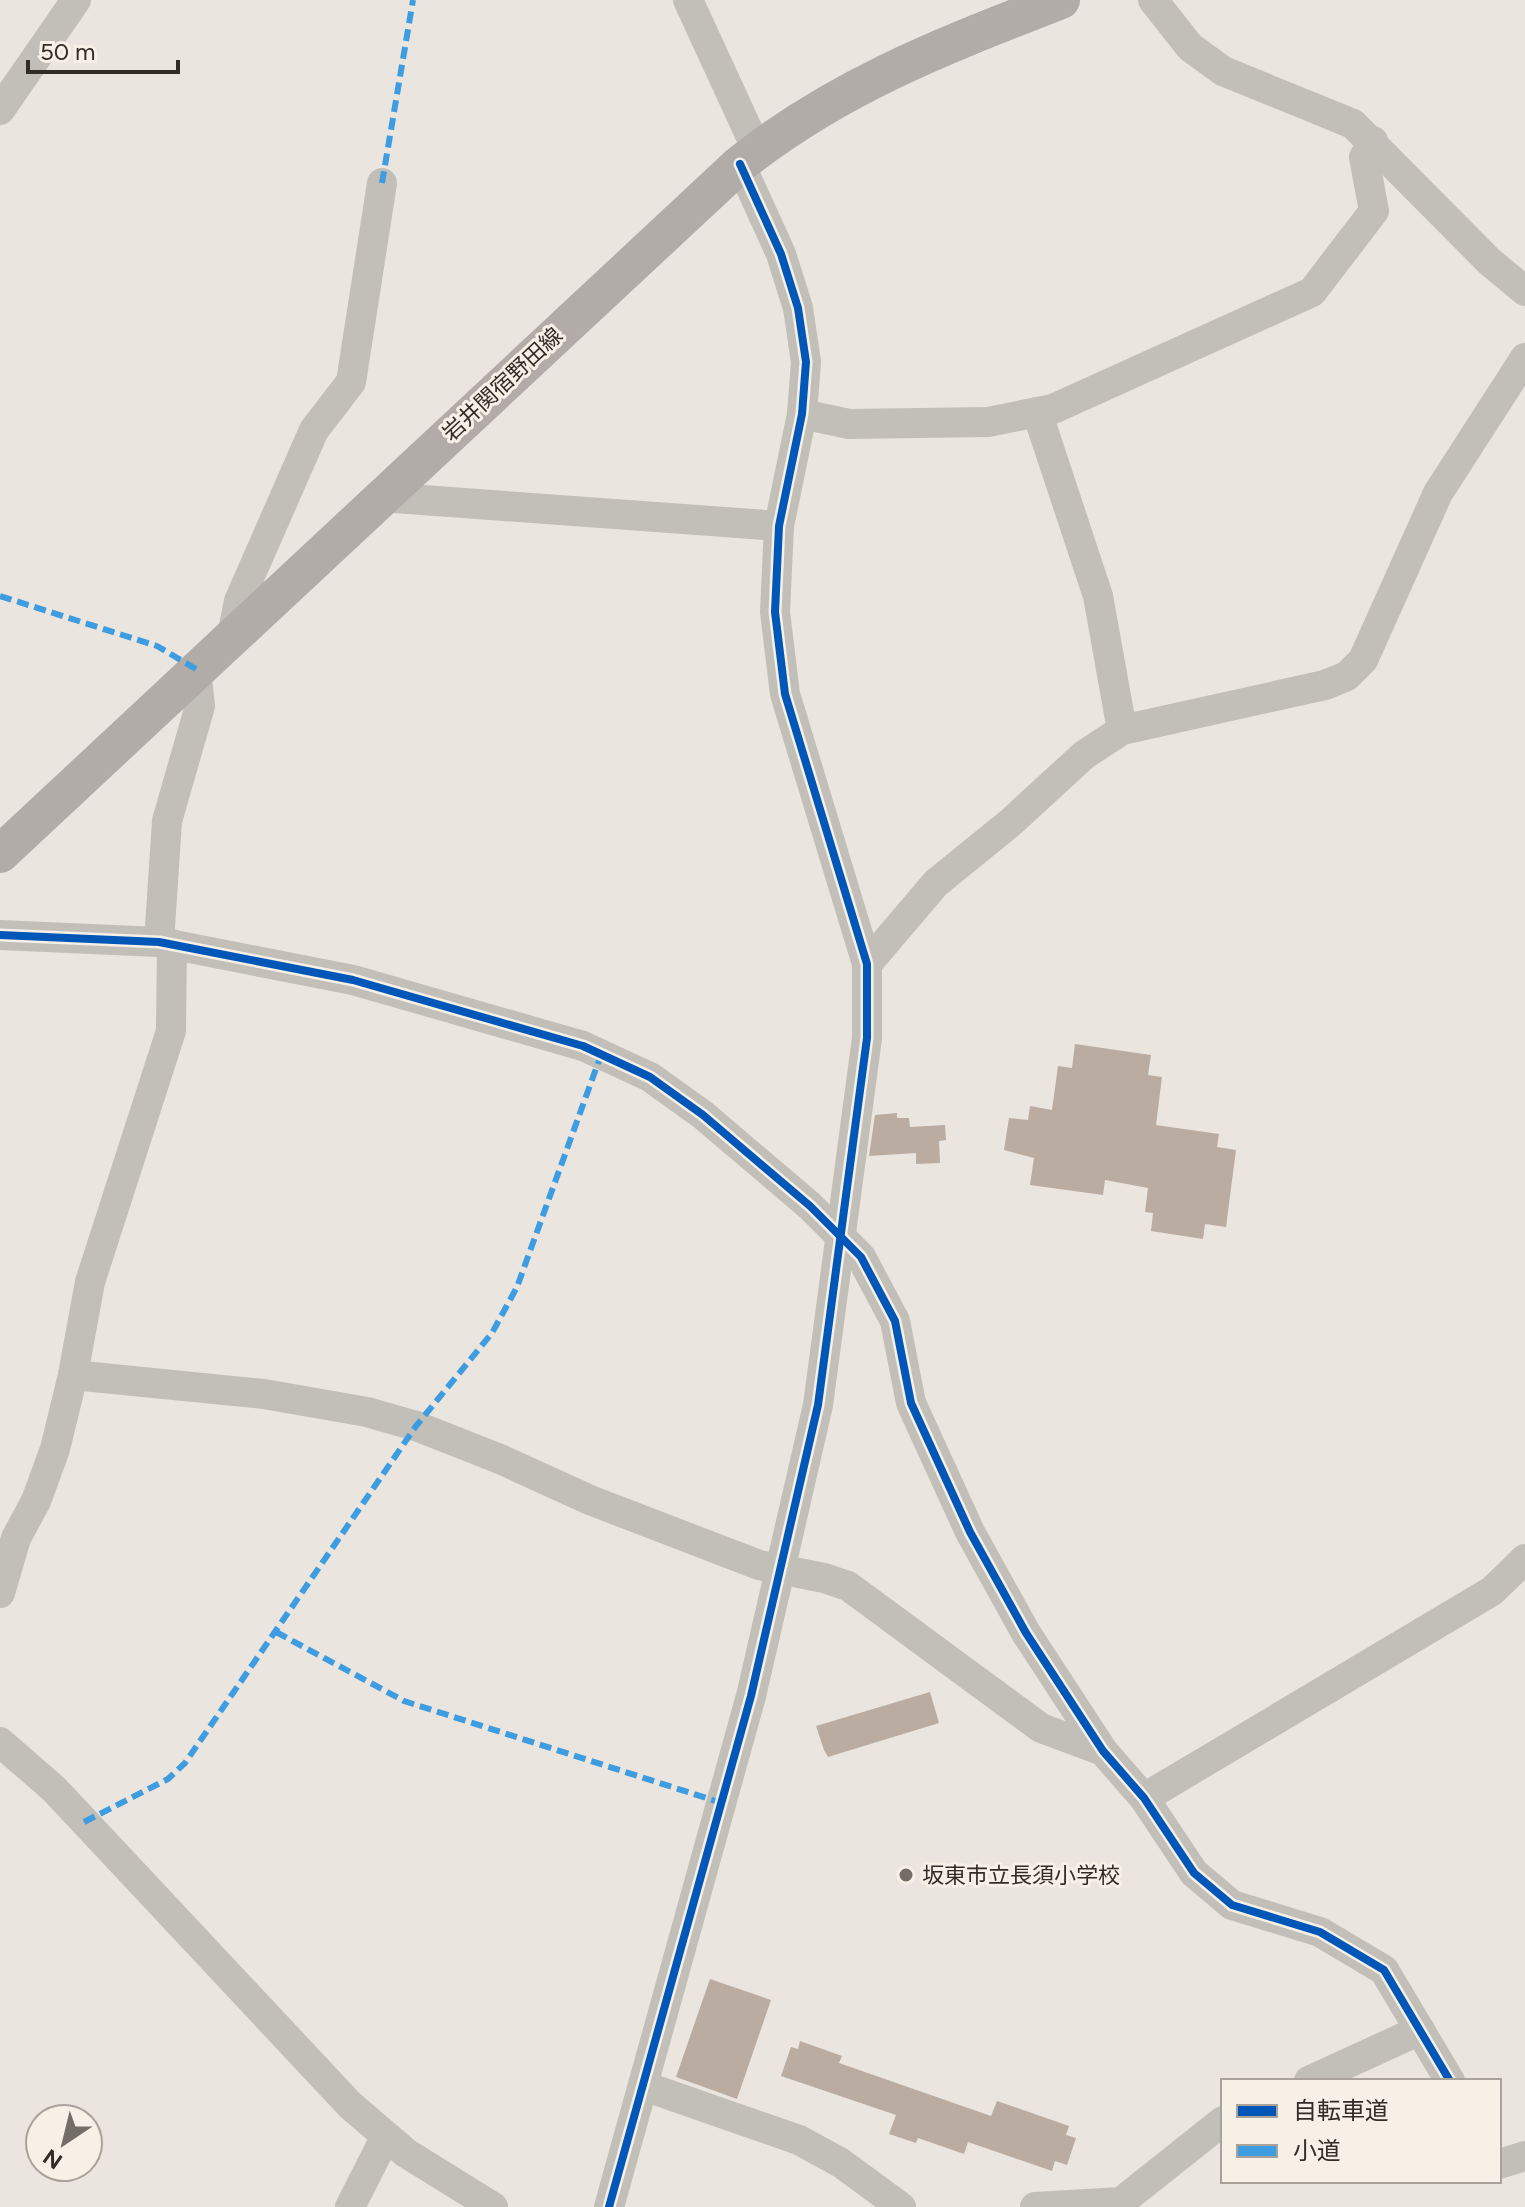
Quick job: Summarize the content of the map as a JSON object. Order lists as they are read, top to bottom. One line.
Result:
{"streets":{"main road":["岩井関宿野田線"]},"places":["坂東市立長須小学校"],"legend":["自転車道","小道"],"scale_bar":"50 m","north":"bottom left"}
